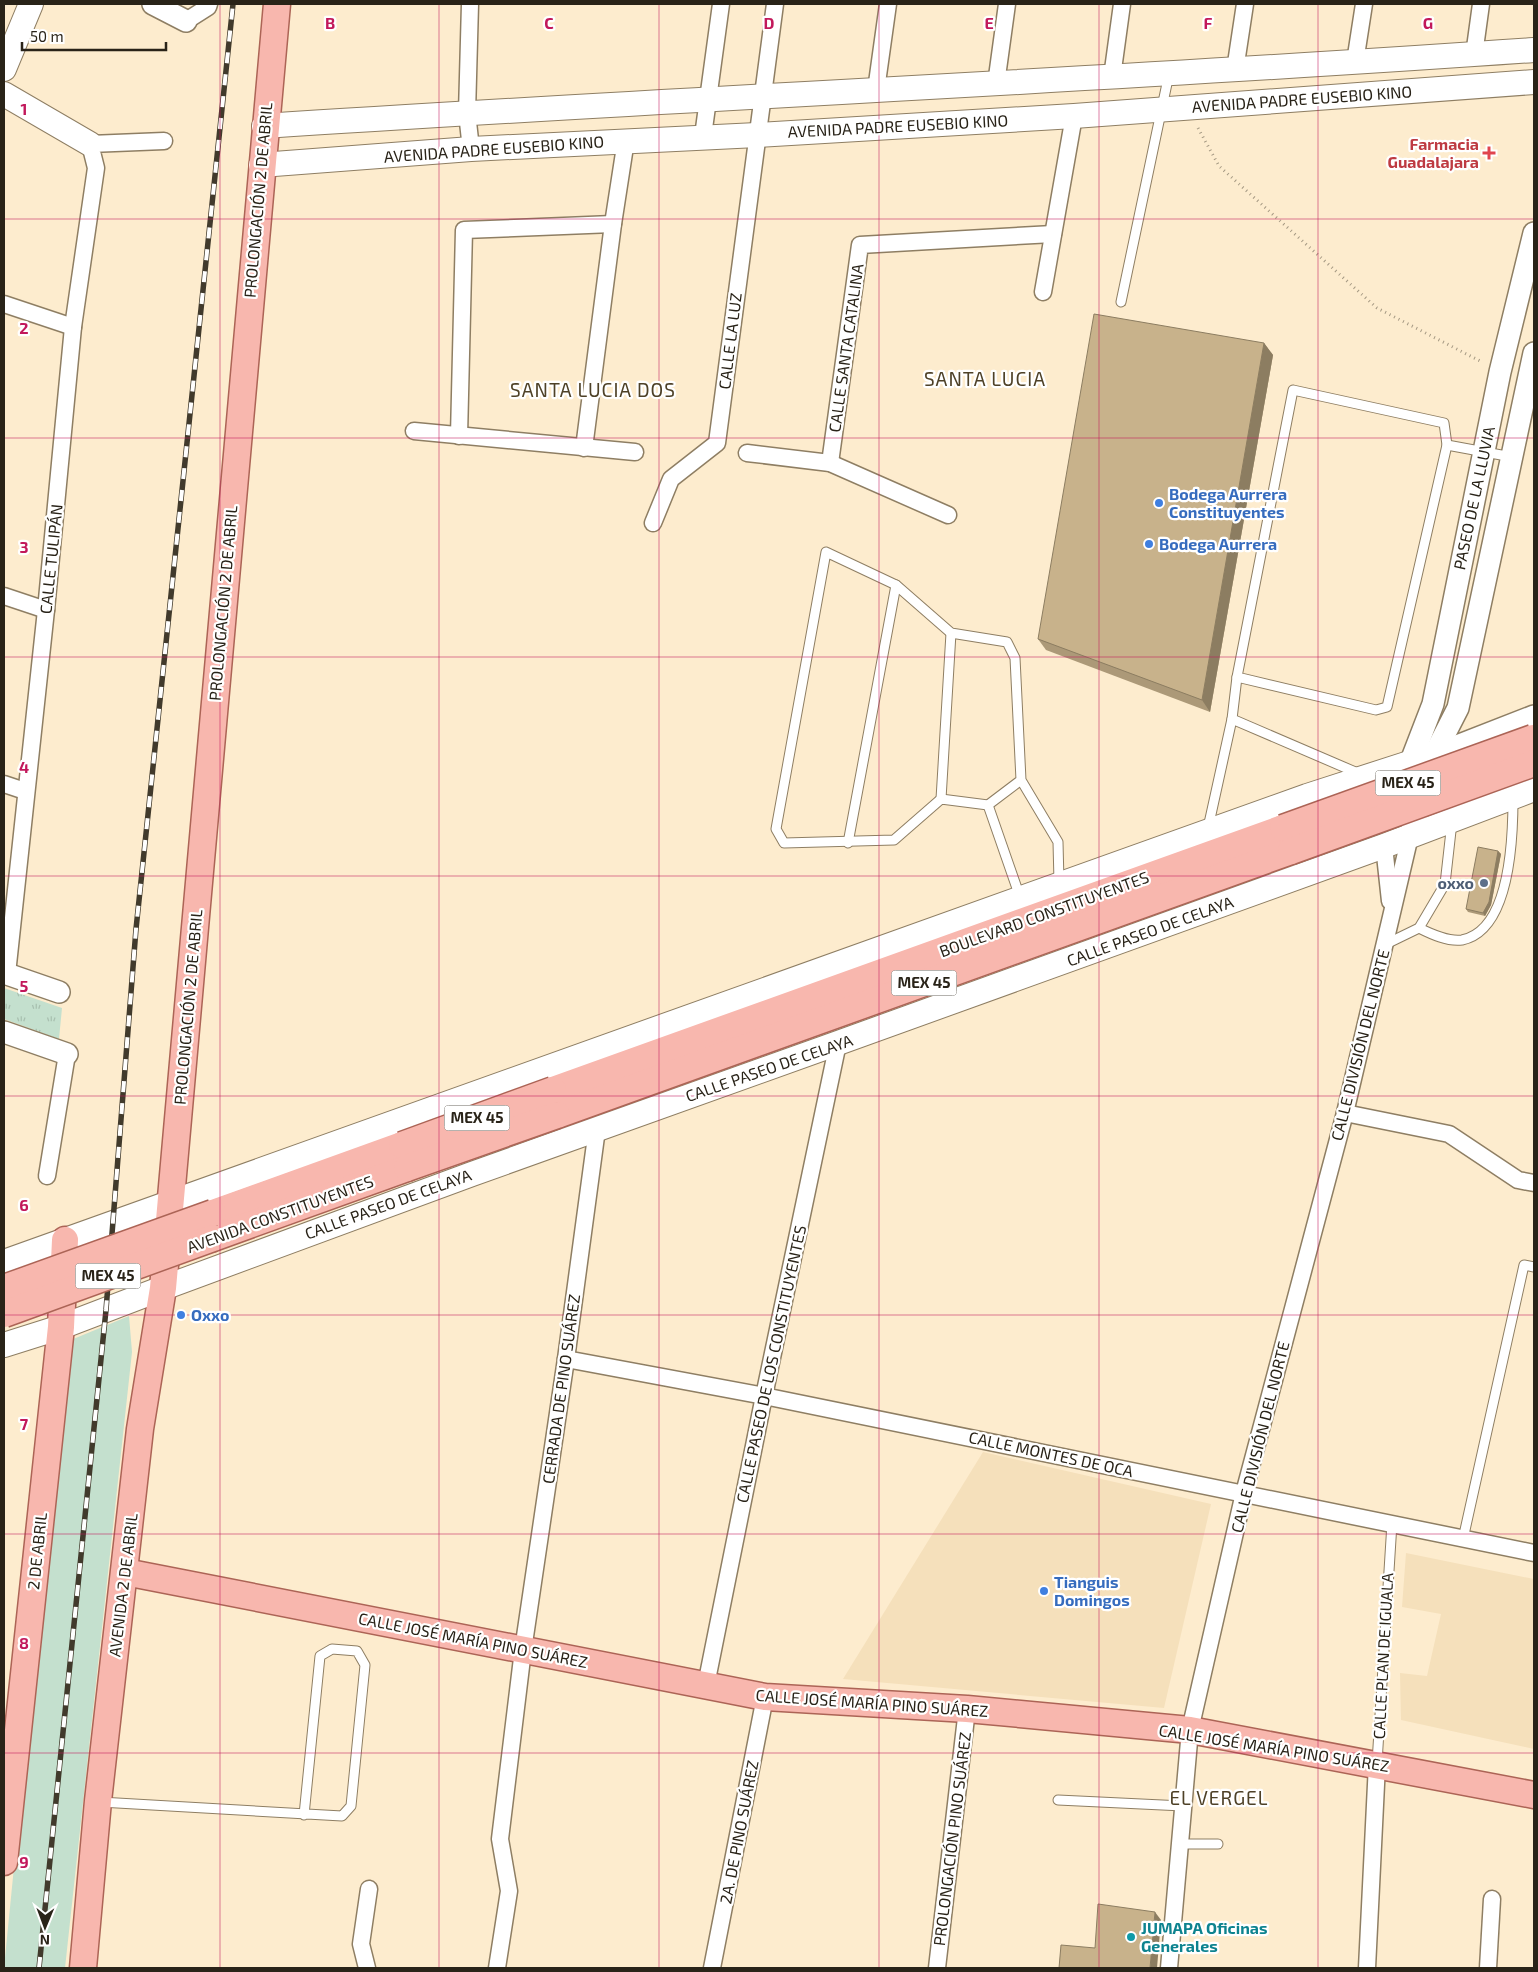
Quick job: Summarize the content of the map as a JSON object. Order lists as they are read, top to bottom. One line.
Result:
{"streets":{"main road":["AVENIDA PADRE EUSEBIO KINO","PROLONGACIÓN 2 DE ABRIL","MEX 45","BOULEVARD CONSTITUYENTES","CALLE PASEO DE CELAYA","AVENIDA CONSTITUYENTES","2 DE ABRIL","AVENIDA 2 DE ABRIL","CALLE JOSÉ MARÍA PINO SUÁREZ"],"street":["CALLE LA LUZ","CALLE SANTA CATALINA","PASEO DE LA LLUVIA","CALLE TULIPÁN","CALLE DIVISIÓN DEL NORTE","CALLE PASEO DE LOS CONSTITUYENTES","CERRADA DE PINO SUÁREZ","CALLE MONTES DE OCA","CALLE PLAN DE IGUALA","2A. DE PINO SUÁREZ","PROLONGACIÓN PINO SUÁREZ"]},"crossings":[["AVENIDA PADRE EUSEBIO KINO","PROLONGACIÓN 2 DE ABRIL"],["AVENIDA PADRE EUSEBIO KINO","CALLE LA LUZ"],["PROLONGACIÓN 2 DE ABRIL","AVENIDA 2 DE ABRIL"],["PASEO DE LA LLUVIA","CALLE DIVISIÓN DEL NORTE"],["BOULEVARD CONSTITUYENTES","AVENIDA CONSTITUYENTES"],["CALLE PASEO DE CELAYA","CALLE DIVISIÓN DEL NORTE"],["CALLE PASEO DE CELAYA","CALLE PASEO DE LOS CONSTITUYENTES"],["CALLE PASEO DE CELAYA","CERRADA DE PINO SUÁREZ"],["CALLE PASEO DE CELAYA","2 DE ABRIL"],["CALLE PASEO DE CELAYA","AVENIDA 2 DE ABRIL"],["CALLE DIVISIÓN DEL NORTE","CALLE MONTES DE OCA"],["CALLE DIVISIÓN DEL NORTE","CALLE JOSÉ MARÍA PINO SUÁREZ"],["CALLE PASEO DE LOS CONSTITUYENTES","CALLE MONTES DE OCA"],["CALLE PASEO DE LOS CONSTITUYENTES","CALLE JOSÉ MARÍA PINO SUÁREZ"],["CERRADA DE PINO SUÁREZ","CALLE MONTES DE OCA"],["CERRADA DE PINO SUÁREZ","CALLE JOSÉ MARÍA PINO SUÁREZ"],["CALLE MONTES DE OCA","CALLE PLAN DE IGUALA"],["AVENIDA 2 DE ABRIL","CALLE JOSÉ MARÍA PINO SUÁREZ"],["CALLE JOSÉ MARÍA PINO SUÁREZ","CALLE PLAN DE IGUALA"],["CALLE JOSÉ MARÍA PINO SUÁREZ","2A. DE PINO SUÁREZ"],["CALLE JOSÉ MARÍA PINO SUÁREZ","PROLONGACIÓN PINO SUÁREZ"]],"districts":["SANTA LUCIA","SANTA LUCIA DOS","EL VERGEL"],"places":{"health":["Farmacia Guadalajara"],"other":["Bodega Aurrera Constituyentes","Bodega Aurrera","oxxo","Oxxo","Tianguis Domingos","JUMAPA Oficinas Generales"]},"scale_bar":"50 m","north":"bottom","grid":{"columns":["B","C","D","E","F","G"],"rows":["1","2","3","4","5","6","7","8","9"]}}
